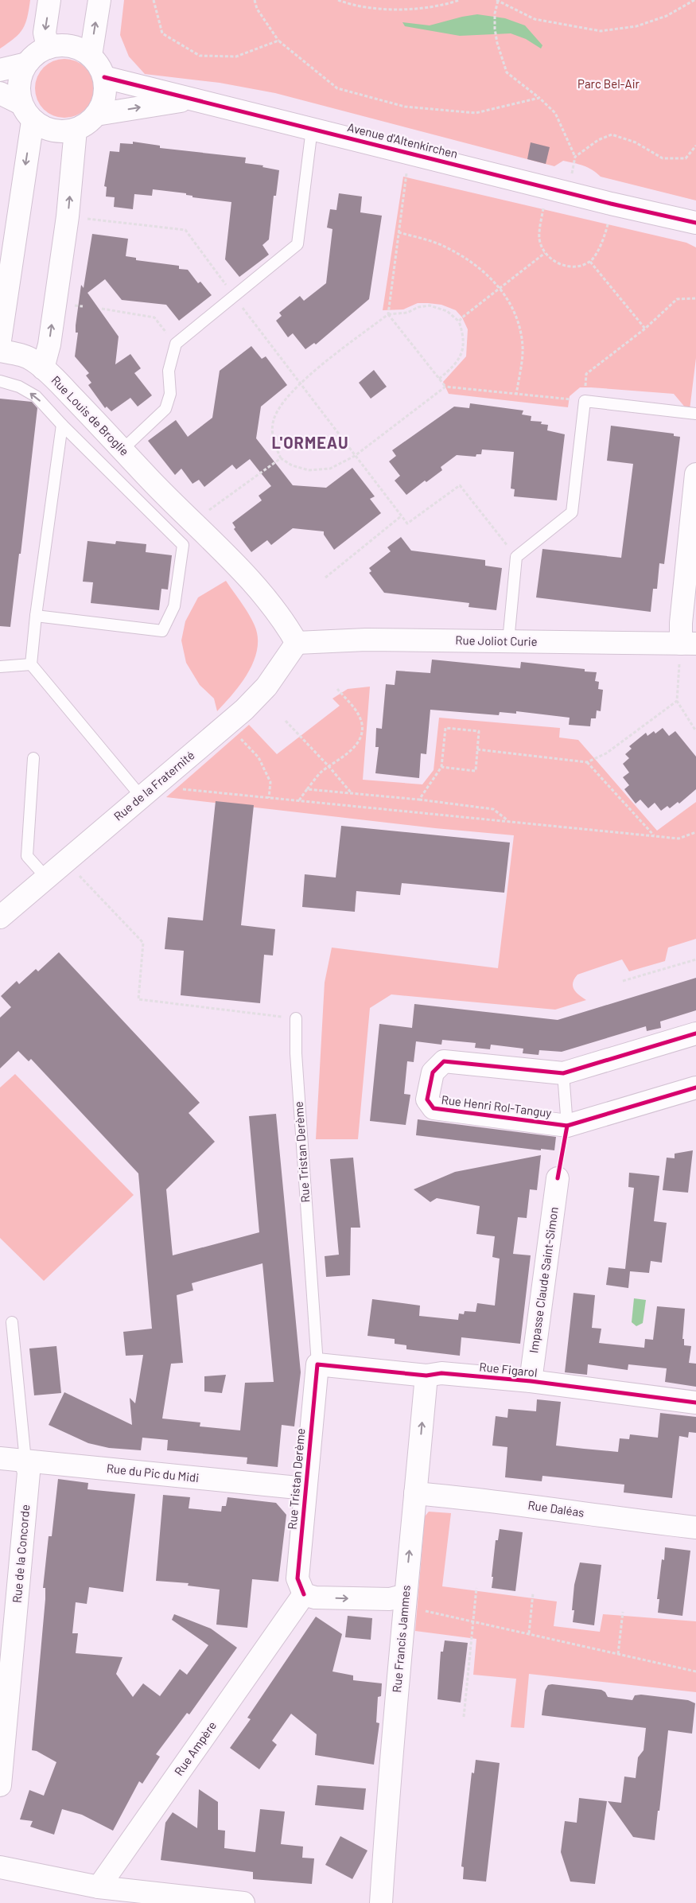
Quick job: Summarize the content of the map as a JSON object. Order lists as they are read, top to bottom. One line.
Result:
{"streets":{"street":["Avenue d'Altenkirchen","Rue Louis de Broglie","Rue Joliot Curie","Rue de la Fraternité","Rue Henri Rol-Tanguy","Rue Tristan Derème","Impasse Claude Saint-Simon","Rue Figarol","Rue du Pic du Midi","Rue Daléas","Rue de la Concorde","Rue Francis Jammes","Rue Ampère"]},"crossings":[["Avenue d'Altenkirchen","Rue Louis de Broglie"],["Rue Louis de Broglie","Rue Joliot Curie"],["Rue Louis de Broglie","Rue de la Fraternité"],["Rue Joliot Curie","Rue de la Fraternité"],["Rue Tristan Derème","Rue Figarol"],["Rue Tristan Derème","Rue du Pic du Midi"],["Rue Tristan Derème","Rue Ampère"],["Impasse Claude Saint-Simon","Rue Figarol"],["Rue Figarol","Rue Francis Jammes"],["Rue du Pic du Midi","Rue de la Concorde"],["Rue Daléas","Rue Francis Jammes"]],"one_way":["Rue Francis Jammes"],"districts":["L'ORMEAU"],"parks":["Parc Bel-Air"]}
